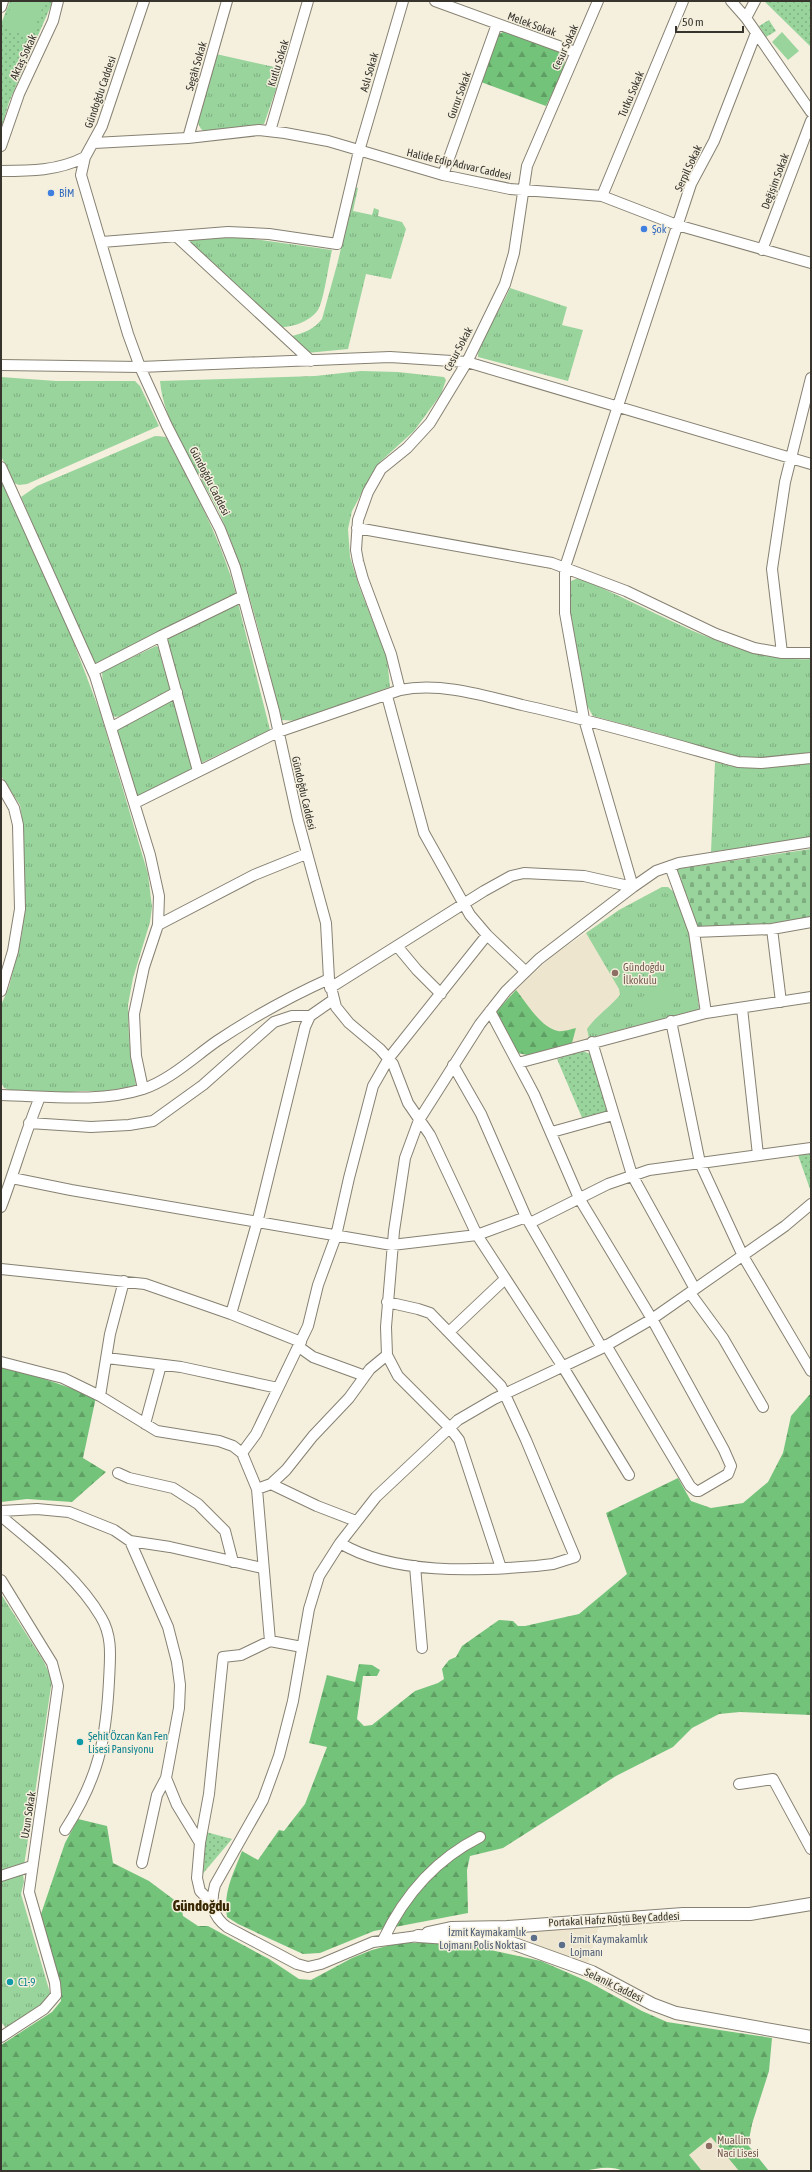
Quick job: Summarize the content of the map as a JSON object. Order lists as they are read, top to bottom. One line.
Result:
{"streets":{"main road":["Portakal Hafız Rüştü Bey Caddesi","Selanik Caddesi"],"street":["Melek Sokak","Cesur Sokak","Aktaş Sokak","Kutlu Sokak","Segâh Sokak","Aslı Sokak","Gündoğdu Caddesi","Tutku Sokak","Gurur Sokak","Halide Edip Adıvar Caddesi","Serpil Sokak","Değişim Sokak","Uzun Sokak"]},"crossings":[["Melek Sokak","Cesur Sokak"],["Melek Sokak","Gurur Sokak"],["Cesur Sokak","Halide Edip Adıvar Caddesi"],["Kutlu Sokak","Halide Edip Adıvar Caddesi"],["Segâh Sokak","Halide Edip Adıvar Caddesi"],["Aslı Sokak","Halide Edip Adıvar Caddesi"],["Gündoğdu Caddesi","Halide Edip Adıvar Caddesi"],["Tutku Sokak","Halide Edip Adıvar Caddesi"],["Gurur Sokak","Halide Edip Adıvar Caddesi"],["Halide Edip Adıvar Caddesi","Serpil Sokak"],["Halide Edip Adıvar Caddesi","Değişim Sokak"],["Portakal Hafız Rüştü Bey Caddesi","Selanik Caddesi"]],"districts":["Gündoğdu"],"places":["BİM","Şok","Gündoğdu İlkokulu","Şehit Özcan Kan Fen Lisesi Pansiyonu","İzmit Kaymakamlık Lojmanı Polis Noktası","İzmit Kaymakamlık Lojmanı","C1-9","Muallim Naci Lisesi"],"scale_bar":"50 m"}
